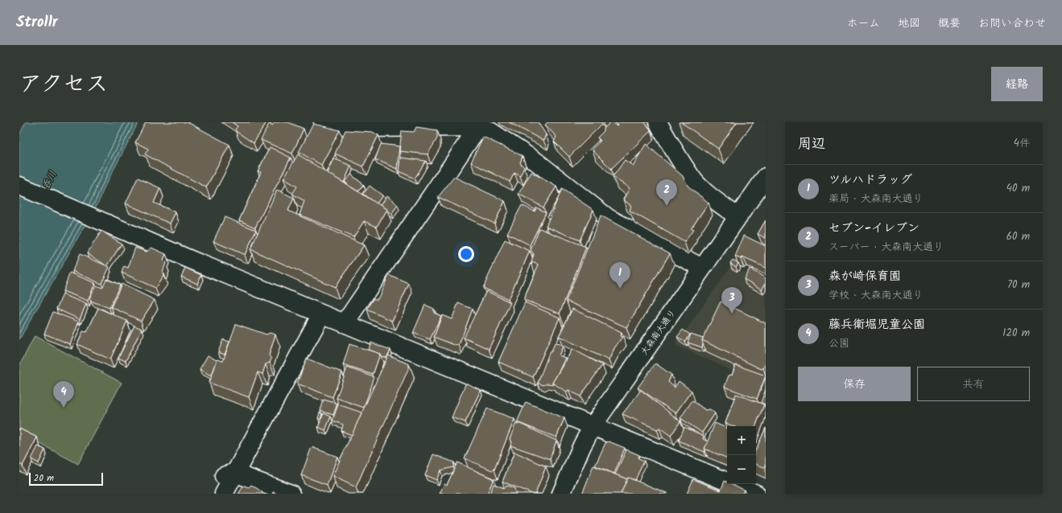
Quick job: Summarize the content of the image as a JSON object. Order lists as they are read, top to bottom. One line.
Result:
{"streets":{"street":["大森南大通り"]},"water":["呑川"],"scale_bar":"20 m","page":{"header":"Strollr","nav":["ホーム","地図","概要","お問い合わせ"],"title":"アクセス","buttons":["経路",["保存","共有"]],"heading":["周辺","4件"],"list":[{"mark":"1","name":"ツルハドラッグ","note":"薬局 · 大森南大通り","value":"40 m"},{"mark":"2","name":"セブン-イレブン","note":"スーパー · 大森南大通り","value":"60 m"},{"mark":"3","name":"森が崎保育園","note":"学校 · 大森南大通り","value":"70 m"},{"mark":"4","name":"藤兵衛堀児童公園","note":"公園","value":"120 m"}],"pins":["2","1","3","4"],"map_buttons":["+","−"],"scale":"20 m"}}
